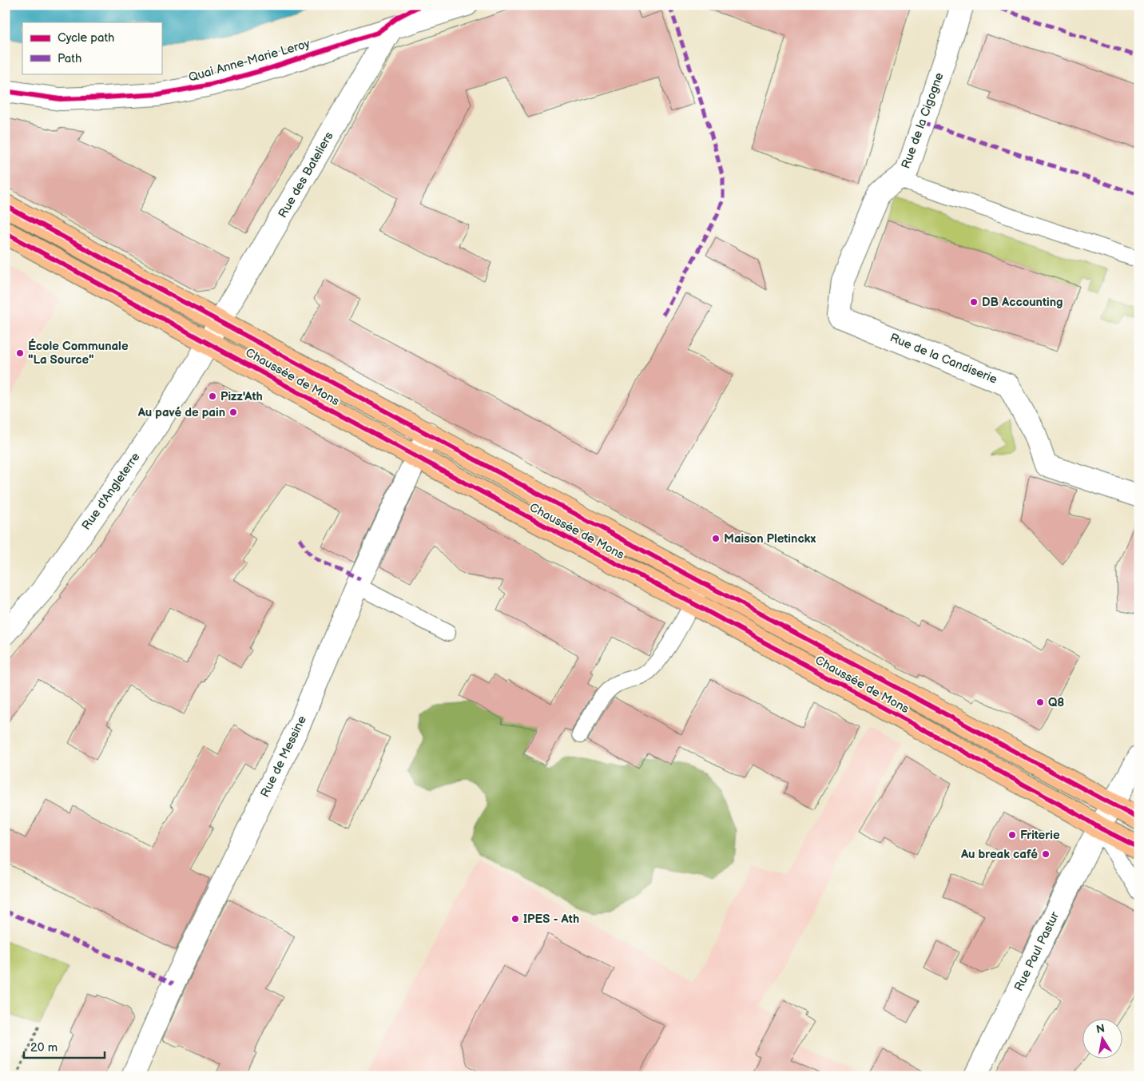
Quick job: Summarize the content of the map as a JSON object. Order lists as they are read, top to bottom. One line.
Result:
{"streets":{"main road":["Chaussée de Mons"],"street":["Quai Anne-Marie Leroy","Rue de la Cigogne","Rue des Bateliers","Rue de la Candiserie","Rue d'Angleterre","Rue de Messine","Rue Paul Pastur"]},"crossings":[["Quai Anne-Marie Leroy","Rue des Bateliers"],["Rue de la Cigogne","Rue de la Candiserie"],["Rue des Bateliers","Chaussée de Mons"],["Chaussée de Mons","Rue d'Angleterre"],["Chaussée de Mons","Rue de Messine"],["Chaussée de Mons","Rue Paul Pastur"]],"places":["DB Accounting","École Communale \"La Source\"","Pizz'Ath","Au pavé de pain","Maison Pletinckx","Q8","Friterie","Au break café","IPES - Ath"],"legend":["Cycle path","Path"],"scale_bar":"20 m","north":"top"}
